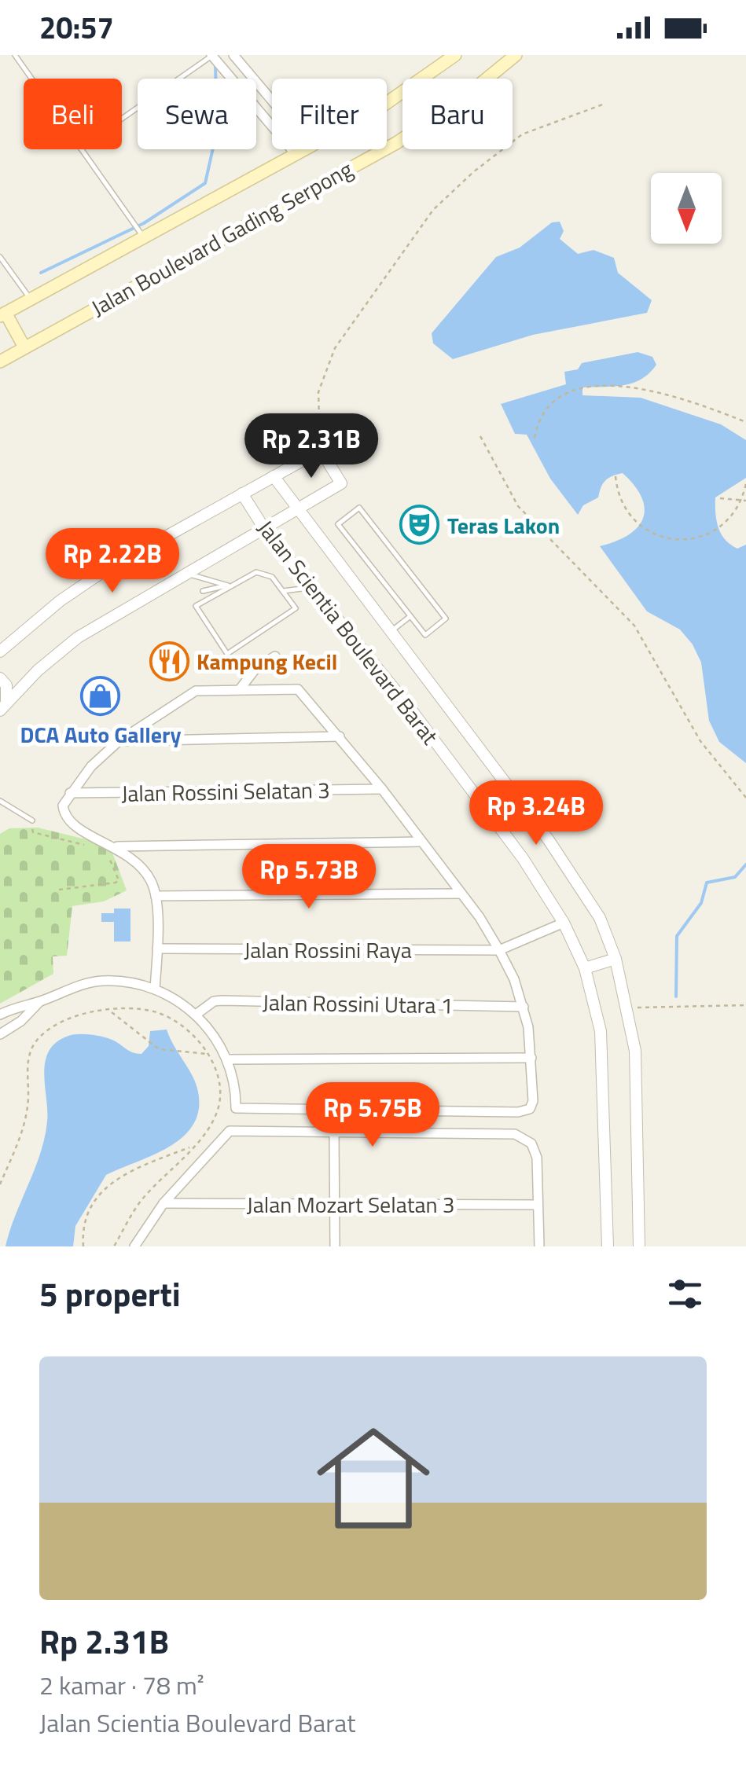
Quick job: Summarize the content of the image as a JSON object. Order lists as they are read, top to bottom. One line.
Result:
{"streets":{"main road":["Jalan Boulevard Gading Serpong"],"street":["Jalan Scientia Boulevard Barat","Jalan Rossini Selatan 3","Jalan Rossini Raya","Jalan Rossini Utara 1","Jalan Mozart Selatan 3"]},"places":{"theatre":["Teras Lakon"],"restaurant":["Kampung Kecil"],"shop":["DCA Auto Gallery"]},"north":"bottom","page":{"status":"20:57","chip":["Beli","Sewa","Filter","Baru"],"price":["Rp 2.31B","Rp 2.22B","Rp 3.24B","Rp 5.73B","Rp 5.75B"],"heading":"5 properti","list":[{"name":"Rp 2.31B","note":"2 kamar · 78 m² · Jalan Scientia Boulevard Barat"}]}}
